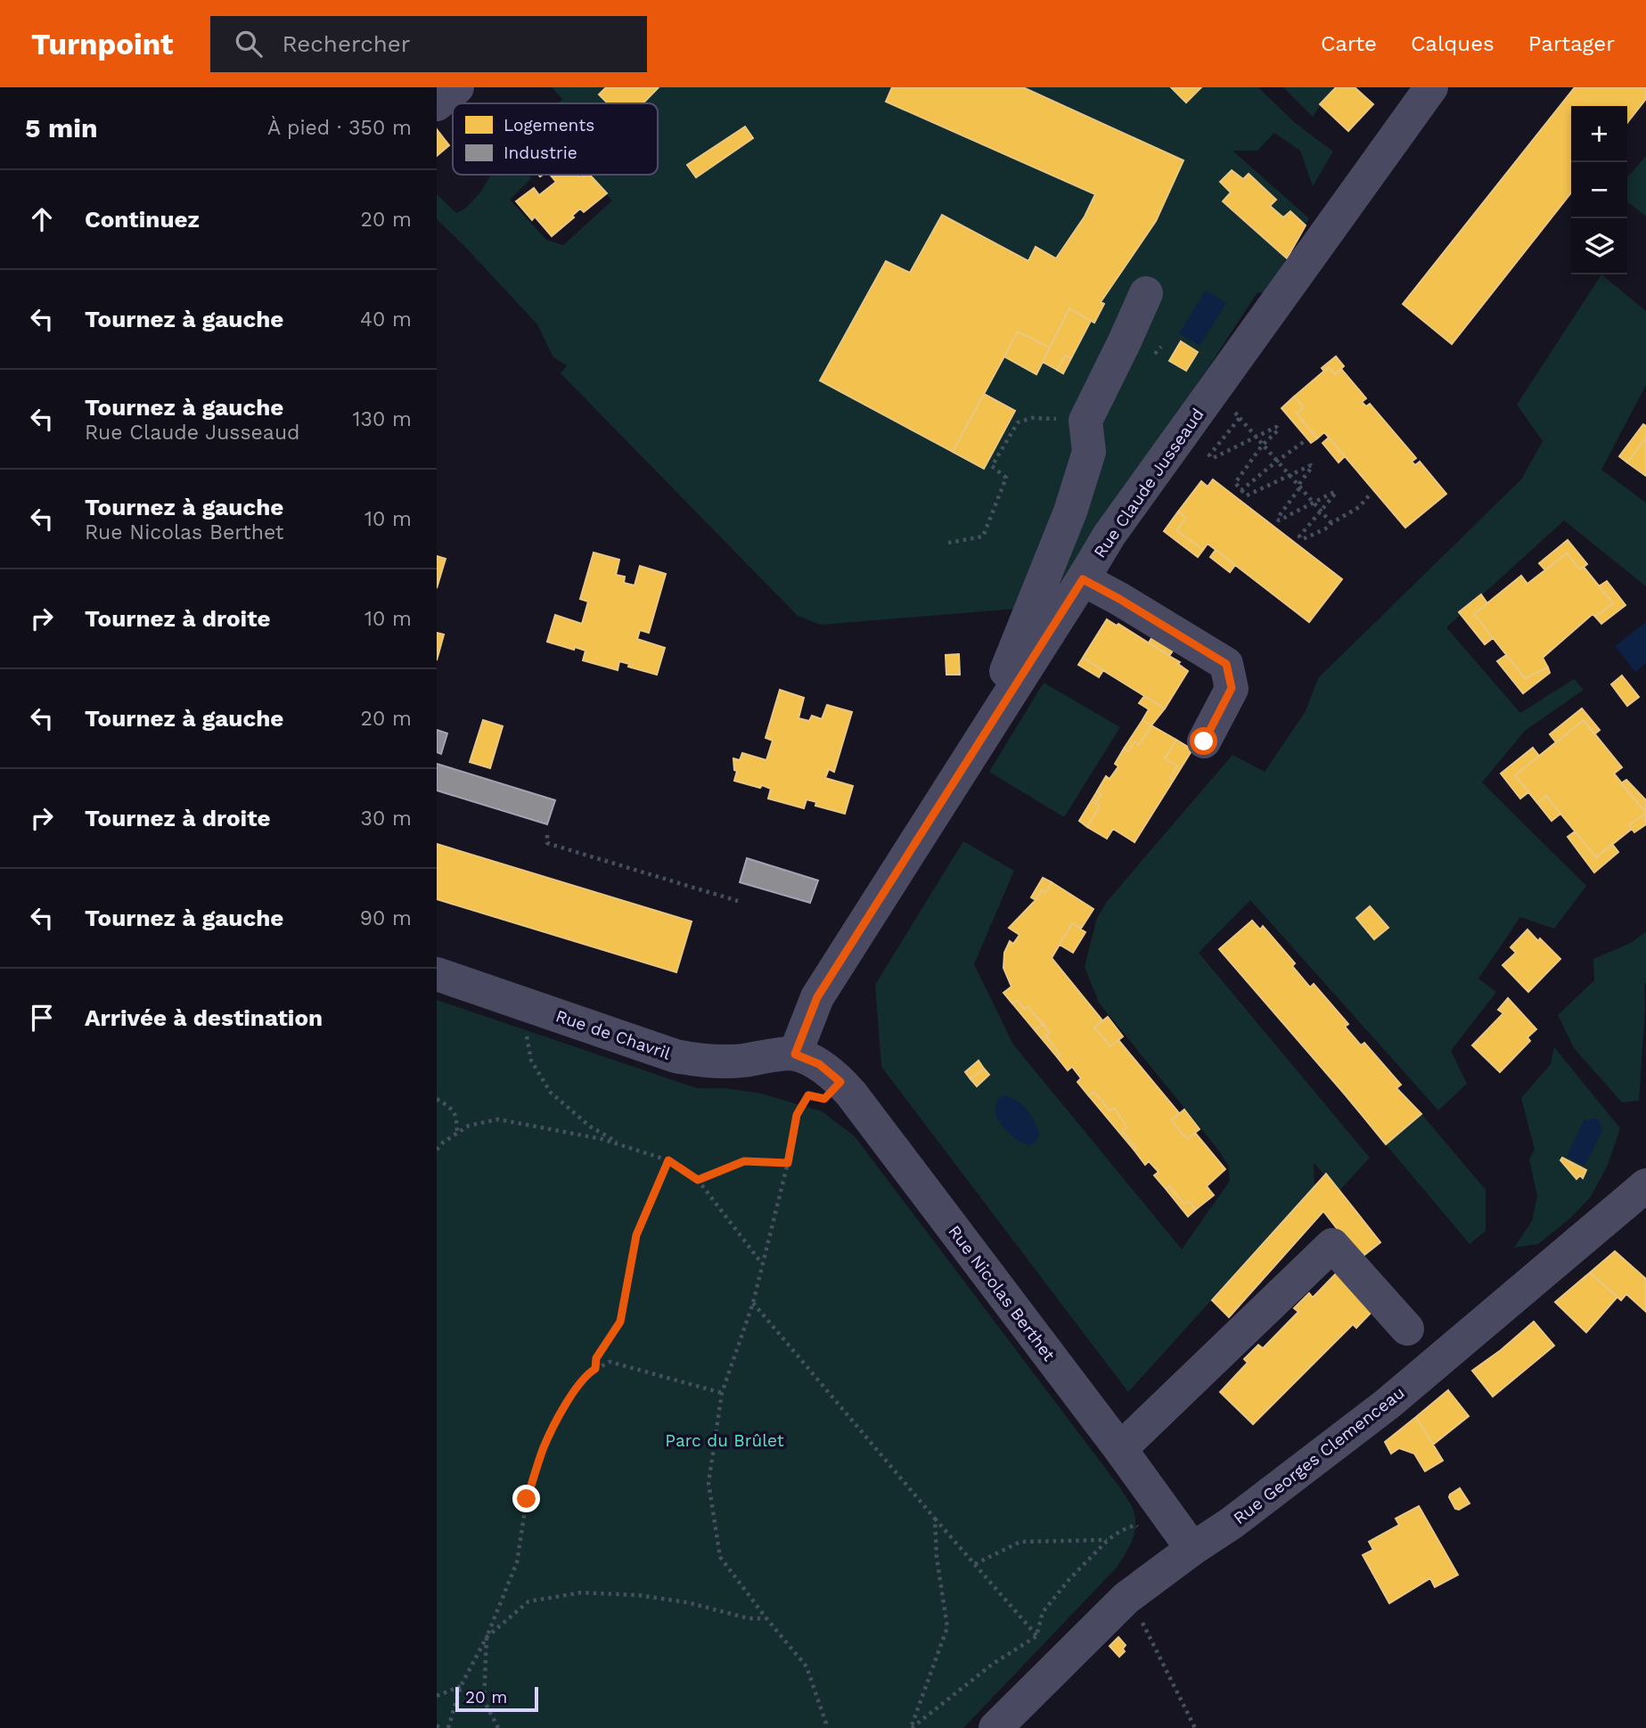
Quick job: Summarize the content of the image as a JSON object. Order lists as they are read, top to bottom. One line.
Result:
{"streets":{"street":["Rue Claude Jusseaud","Rue de Chavril","Rue Nicolas Berthet","Rue Georges Clemenceau"]},"crossings":[["Rue Claude Jusseaud","Rue de Chavril"],["Rue Claude Jusseaud","Rue Nicolas Berthet"],["Rue de Chavril","Rue Nicolas Berthet"],["Rue Nicolas Berthet","Rue Georges Clemenceau"]],"parks":["Parc du Brûlet"],"legend":["Logements","Industrie"],"scale_bar":"20 m","page":{"header":"Turnpoint","search":"Rechercher","nav":["Carte","Calques","Partager"],"heading":["5 min","À pied · 350 m"],"map_buttons":["+","−"],"list":[["Continuez","20 m"],["Tournez à gauche","40 m"],["Tournez à gauche","Rue Claude Jusseaud","130 m"],["Tournez à gauche","Rue Nicolas Berthet","10 m"],["Tournez à droite","10 m"],["Tournez à gauche","20 m"],["Tournez à droite","30 m"],["Tournez à gauche","90 m"],"Arrivée à destination"],"scale":"20 m"}}
